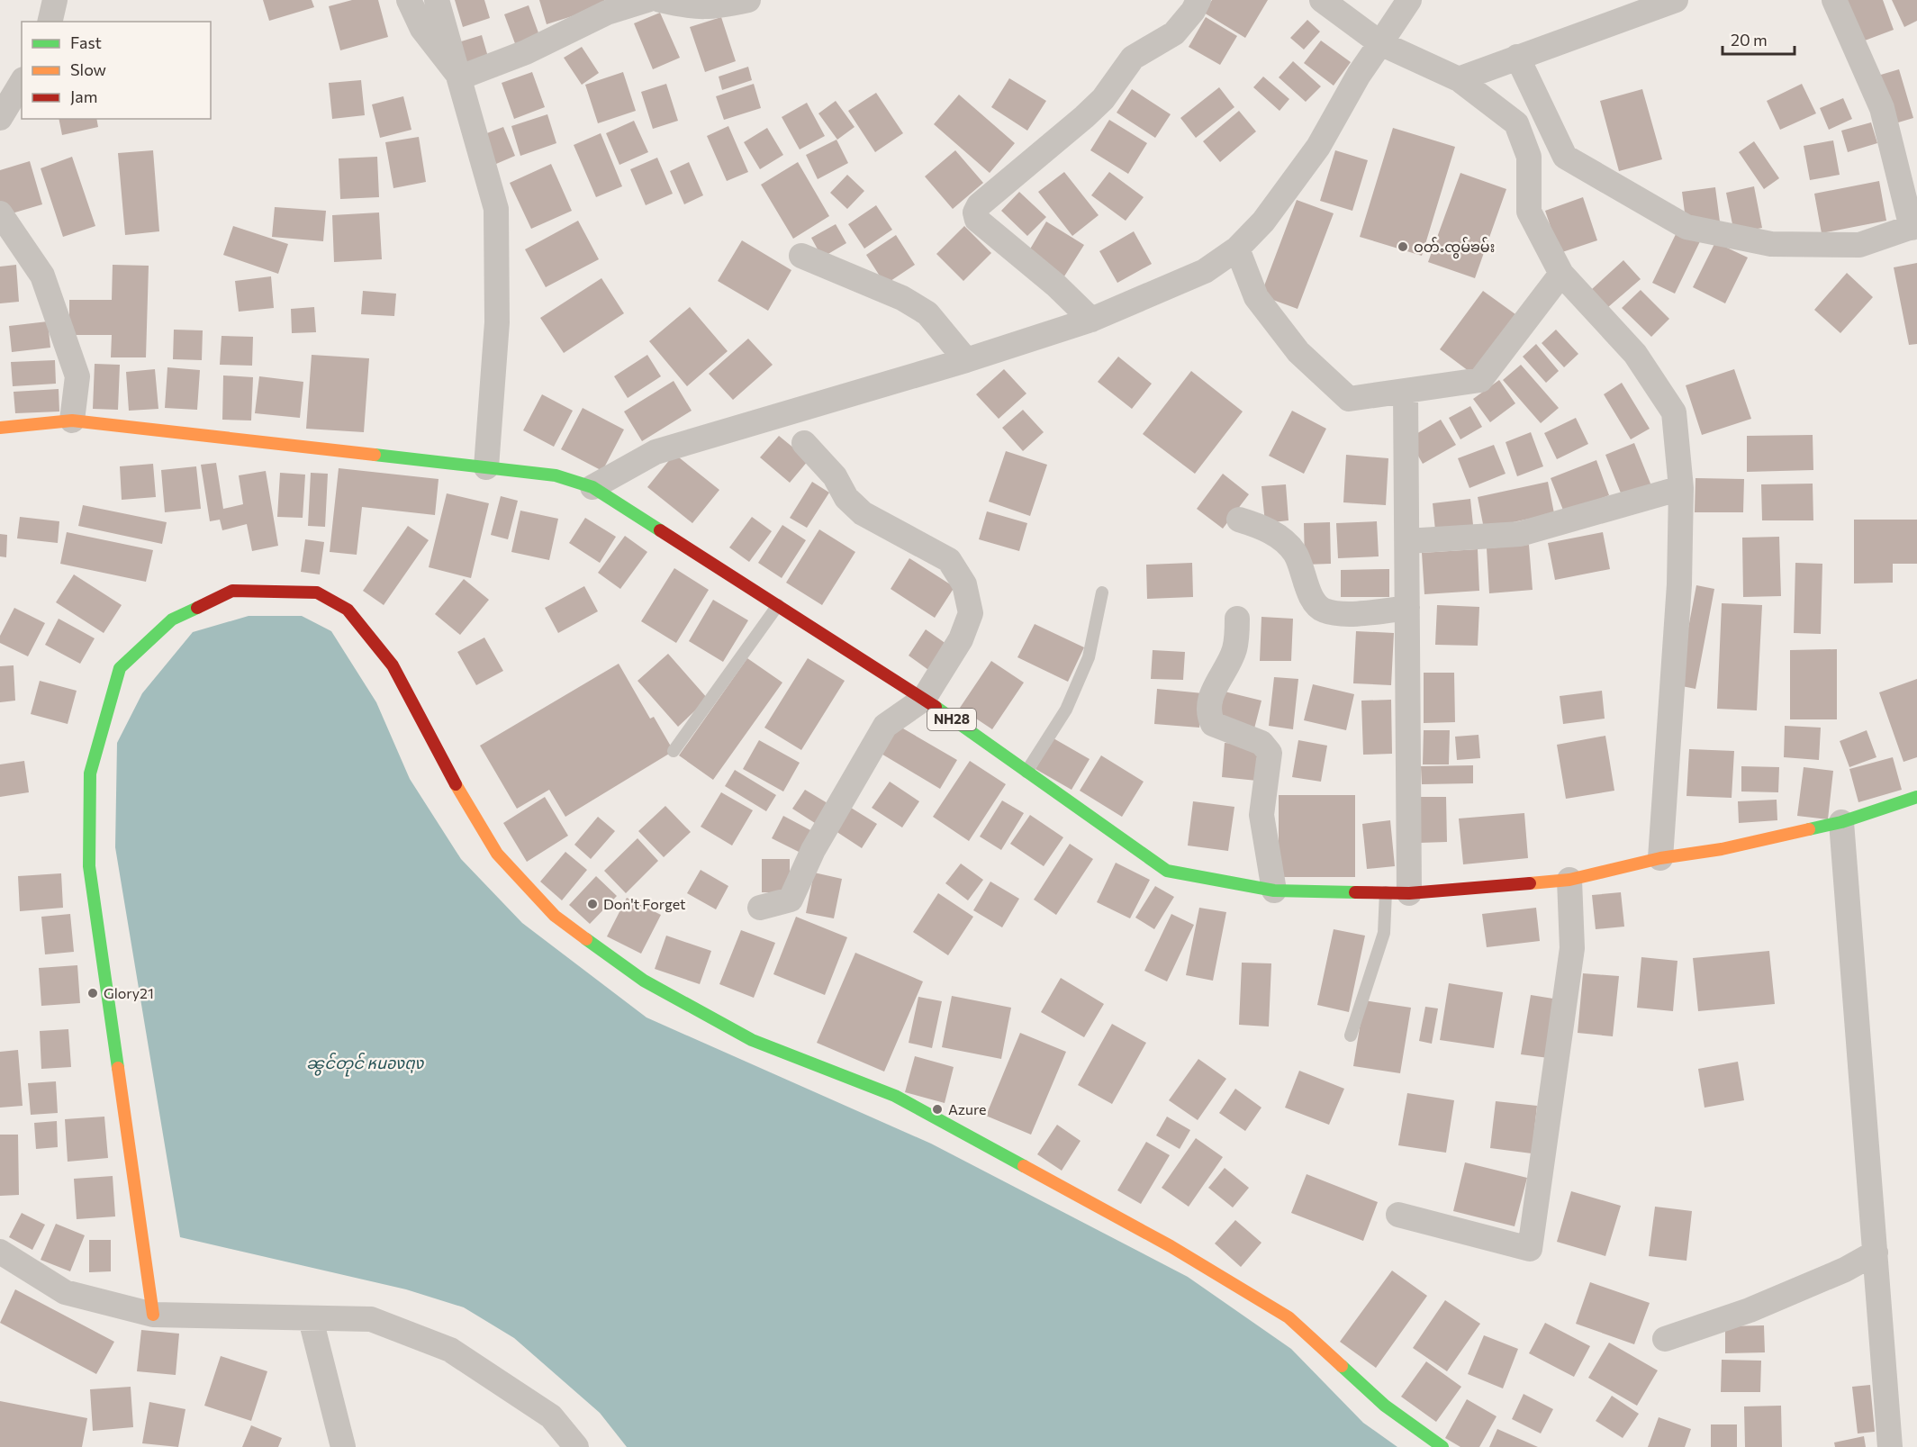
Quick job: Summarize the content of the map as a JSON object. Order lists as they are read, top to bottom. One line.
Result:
{"streets":{"main road":["NH28"]},"water":["ၼွင်တုင် หนองตุง"],"places":["ဝတ်ႉၸွမ်ၶမ်း","Don't Forget","Glory21","Azure"],"legend":["Fast","Slow","Jam"],"scale_bar":"20 m"}
